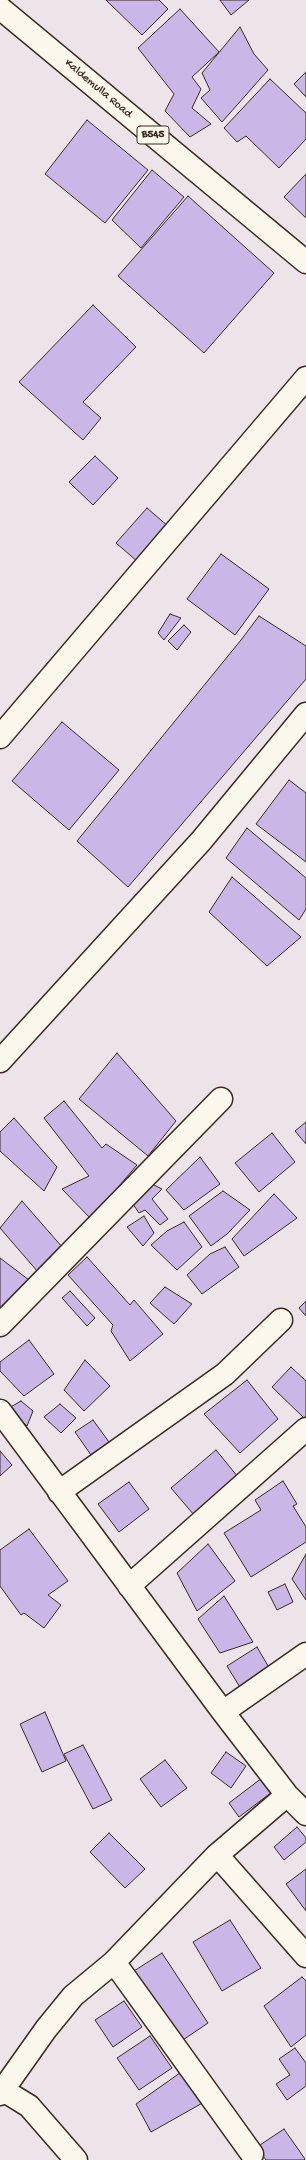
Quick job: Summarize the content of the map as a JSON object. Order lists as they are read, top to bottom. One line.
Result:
{"streets":{"street":["Kaldemulla Road","B545"]}}
